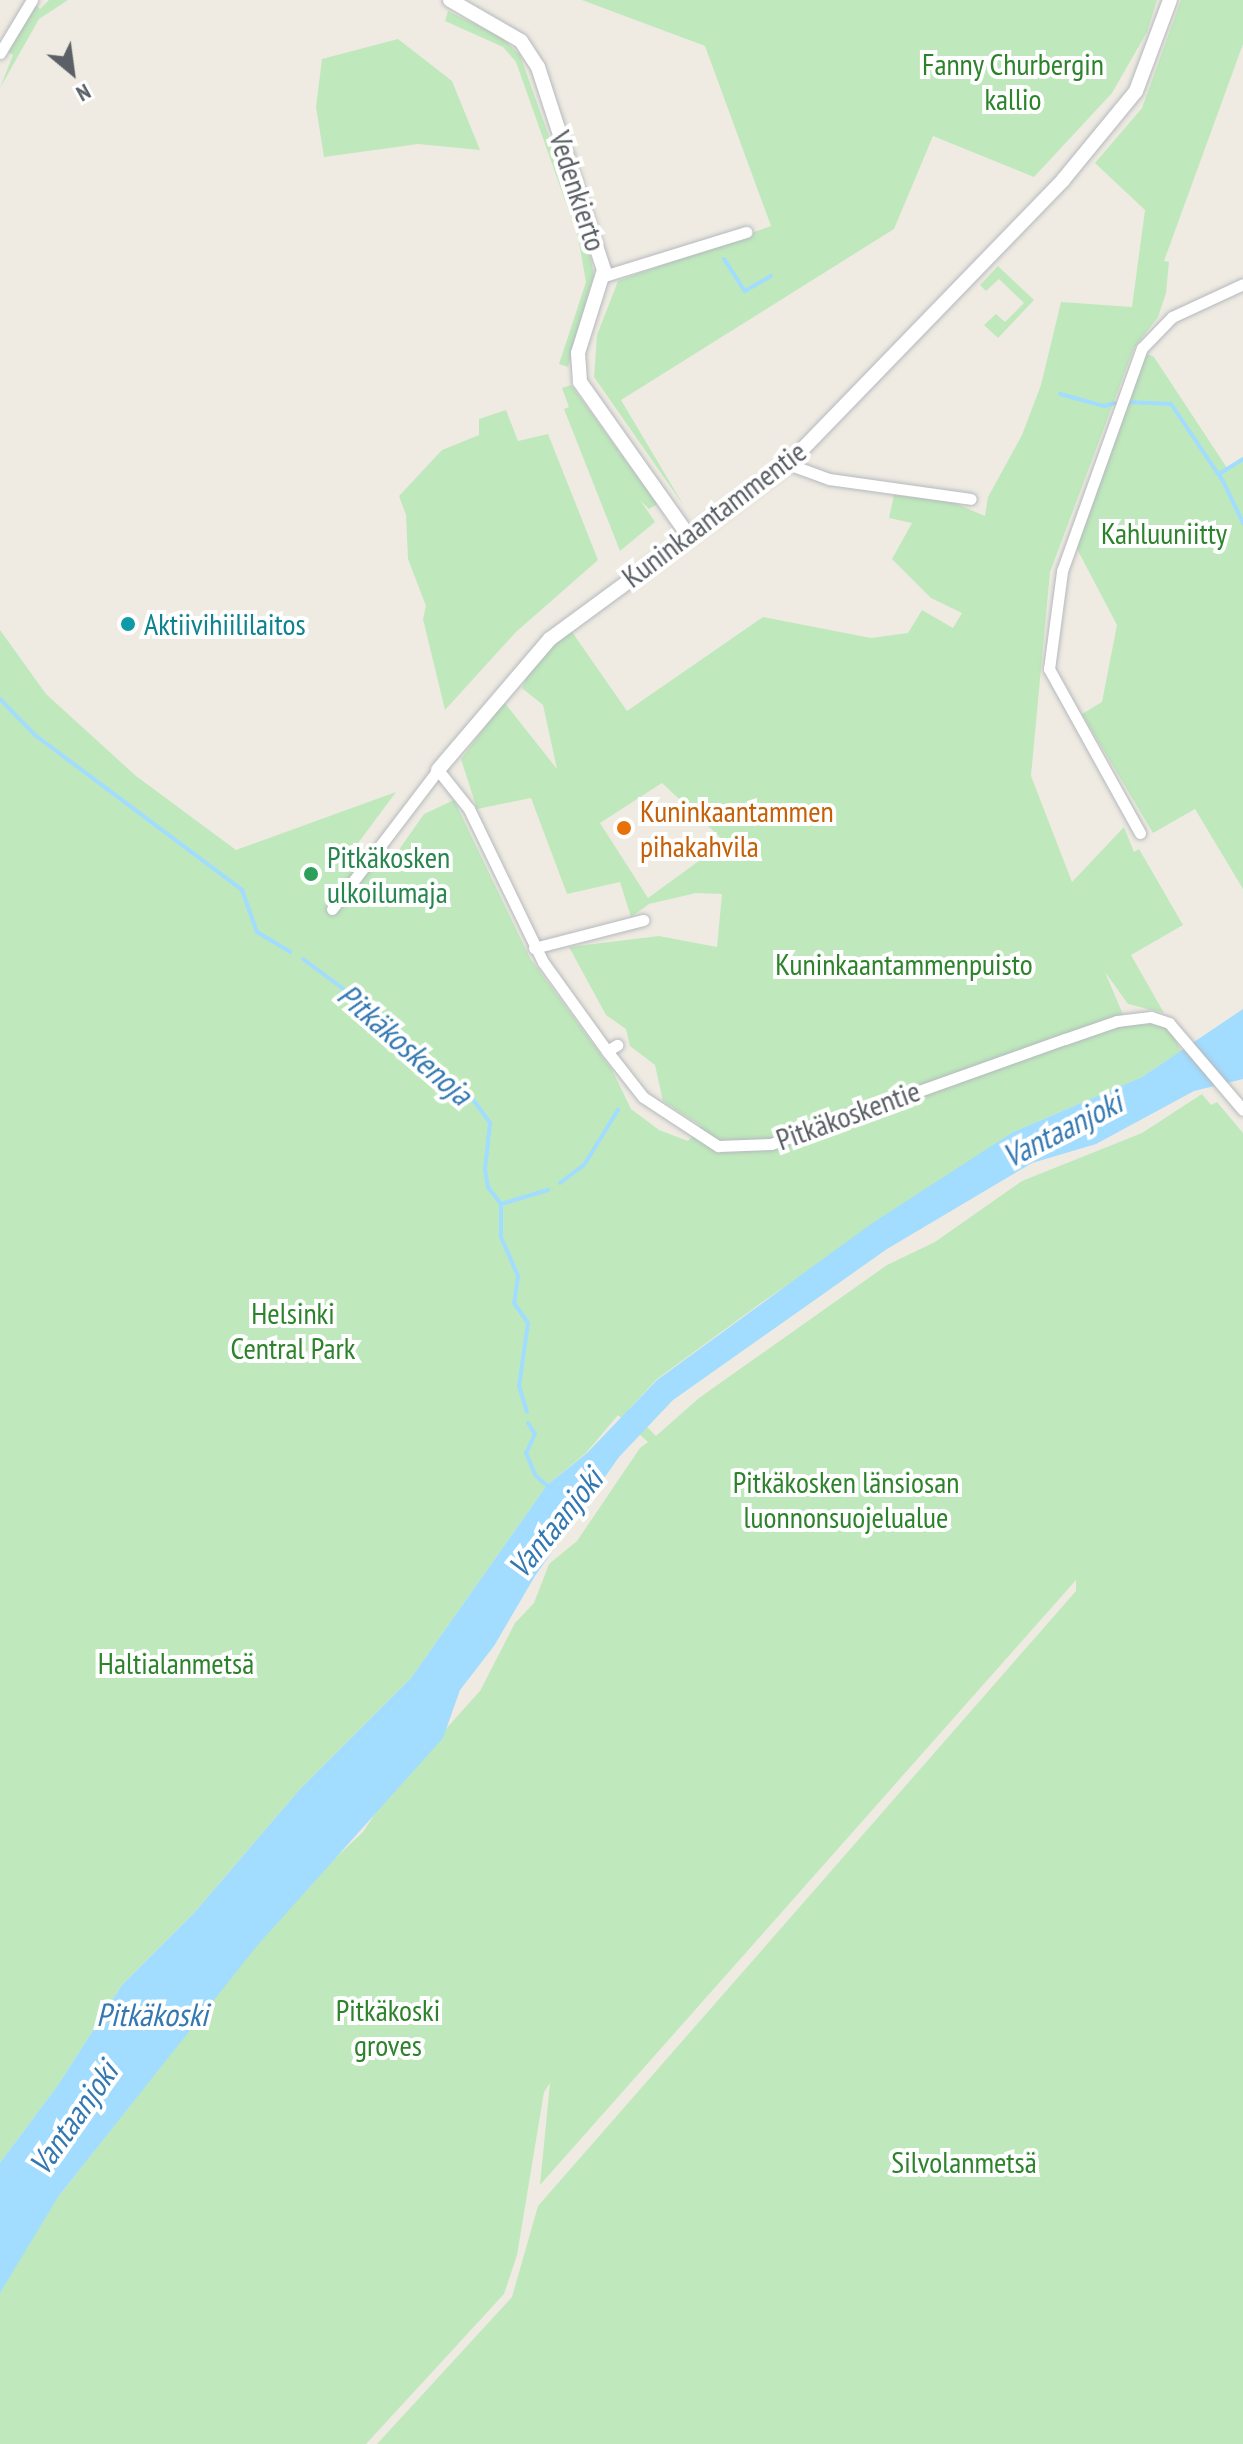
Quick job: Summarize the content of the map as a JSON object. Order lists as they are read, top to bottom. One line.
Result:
{"streets":{"street":["Vedenkierto","Kuninkaantammentie","Pitkäkoskentie"]},"crossings":[["Vedenkierto","Kuninkaantammentie"],["Kuninkaantammentie","Pitkäkoskentie"]],"water":["Pitkäkoskenoja","Vantaanjoki","Pitkäkoski"],"parks":["Fanny Churbergin kallio","Kahluuniitty","Kuninkaantammenpuisto","Helsinki Central Park","Pitkäkosken länsiosan luonnonsuojelualue","Haltialanmetsä","Pitkäkoski groves","Silvolanmetsä"],"places":["Aktiivihiililaitos","Kuninkaantammen pihakahvila","Pitkäkosken ulkoilumaja"],"north":"bottom right"}
